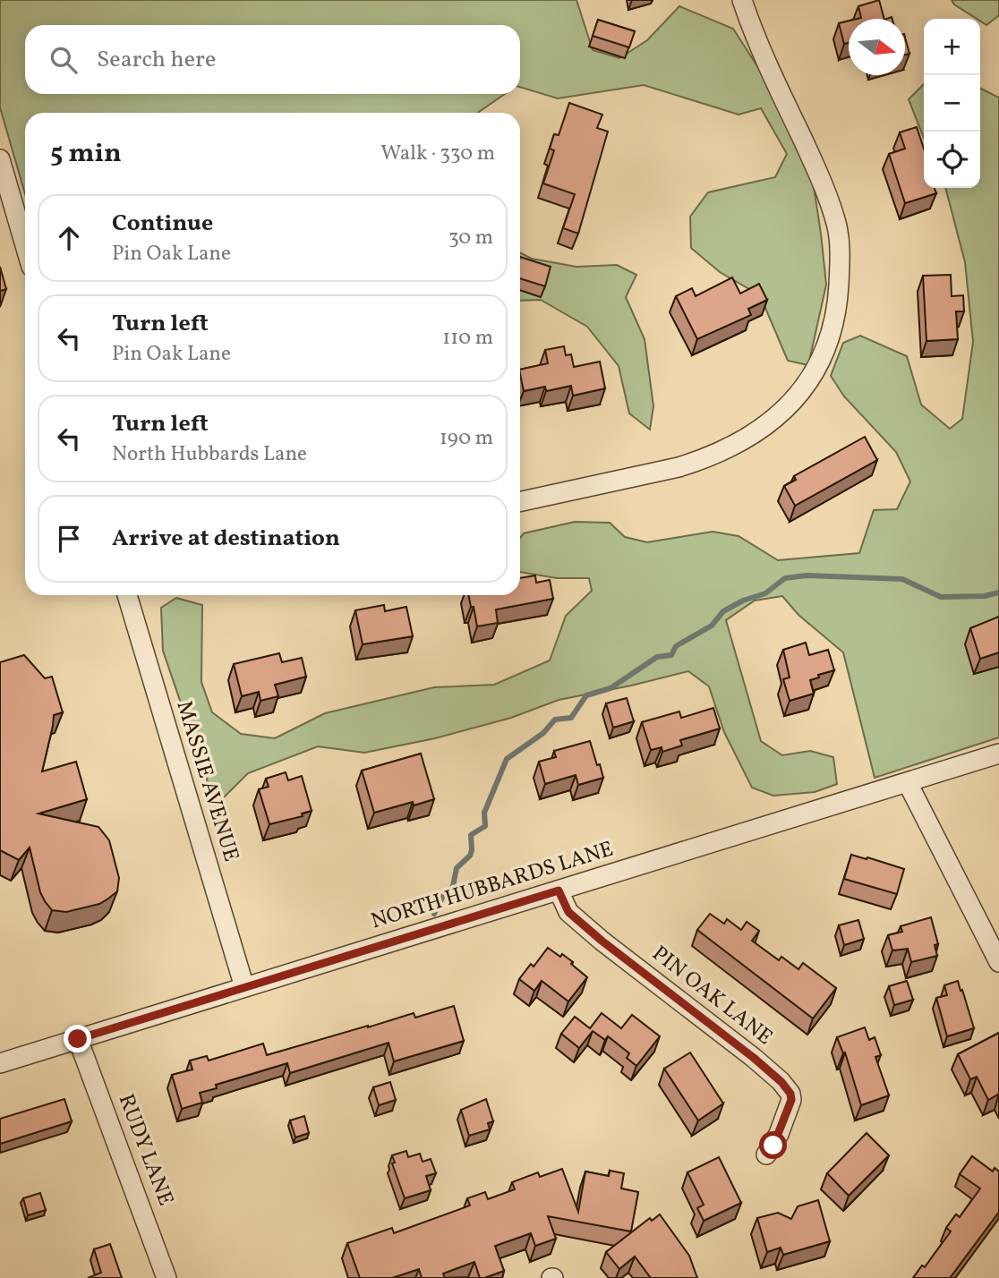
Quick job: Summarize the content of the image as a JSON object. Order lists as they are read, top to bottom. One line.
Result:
{"streets":{"street":["MASSIE AVENUE","NORTH HUBBARDS LANE","PIN OAK LANE","RUDY LANE"]},"crossings":[["MASSIE AVENUE","NORTH HUBBARDS LANE"],["NORTH HUBBARDS LANE","PIN OAK LANE"],["NORTH HUBBARDS LANE","RUDY LANE"]],"north":"right","page":{"map_buttons":["+","−"],"search":"Search here","heading":["5 min","Walk · 330 m"],"list":[["Continue","Pin Oak Lane","30 m"],["Turn left","Pin Oak Lane","110 m"],["Turn left","North Hubbards Lane","190 m"],"Arrive at destination"]}}
